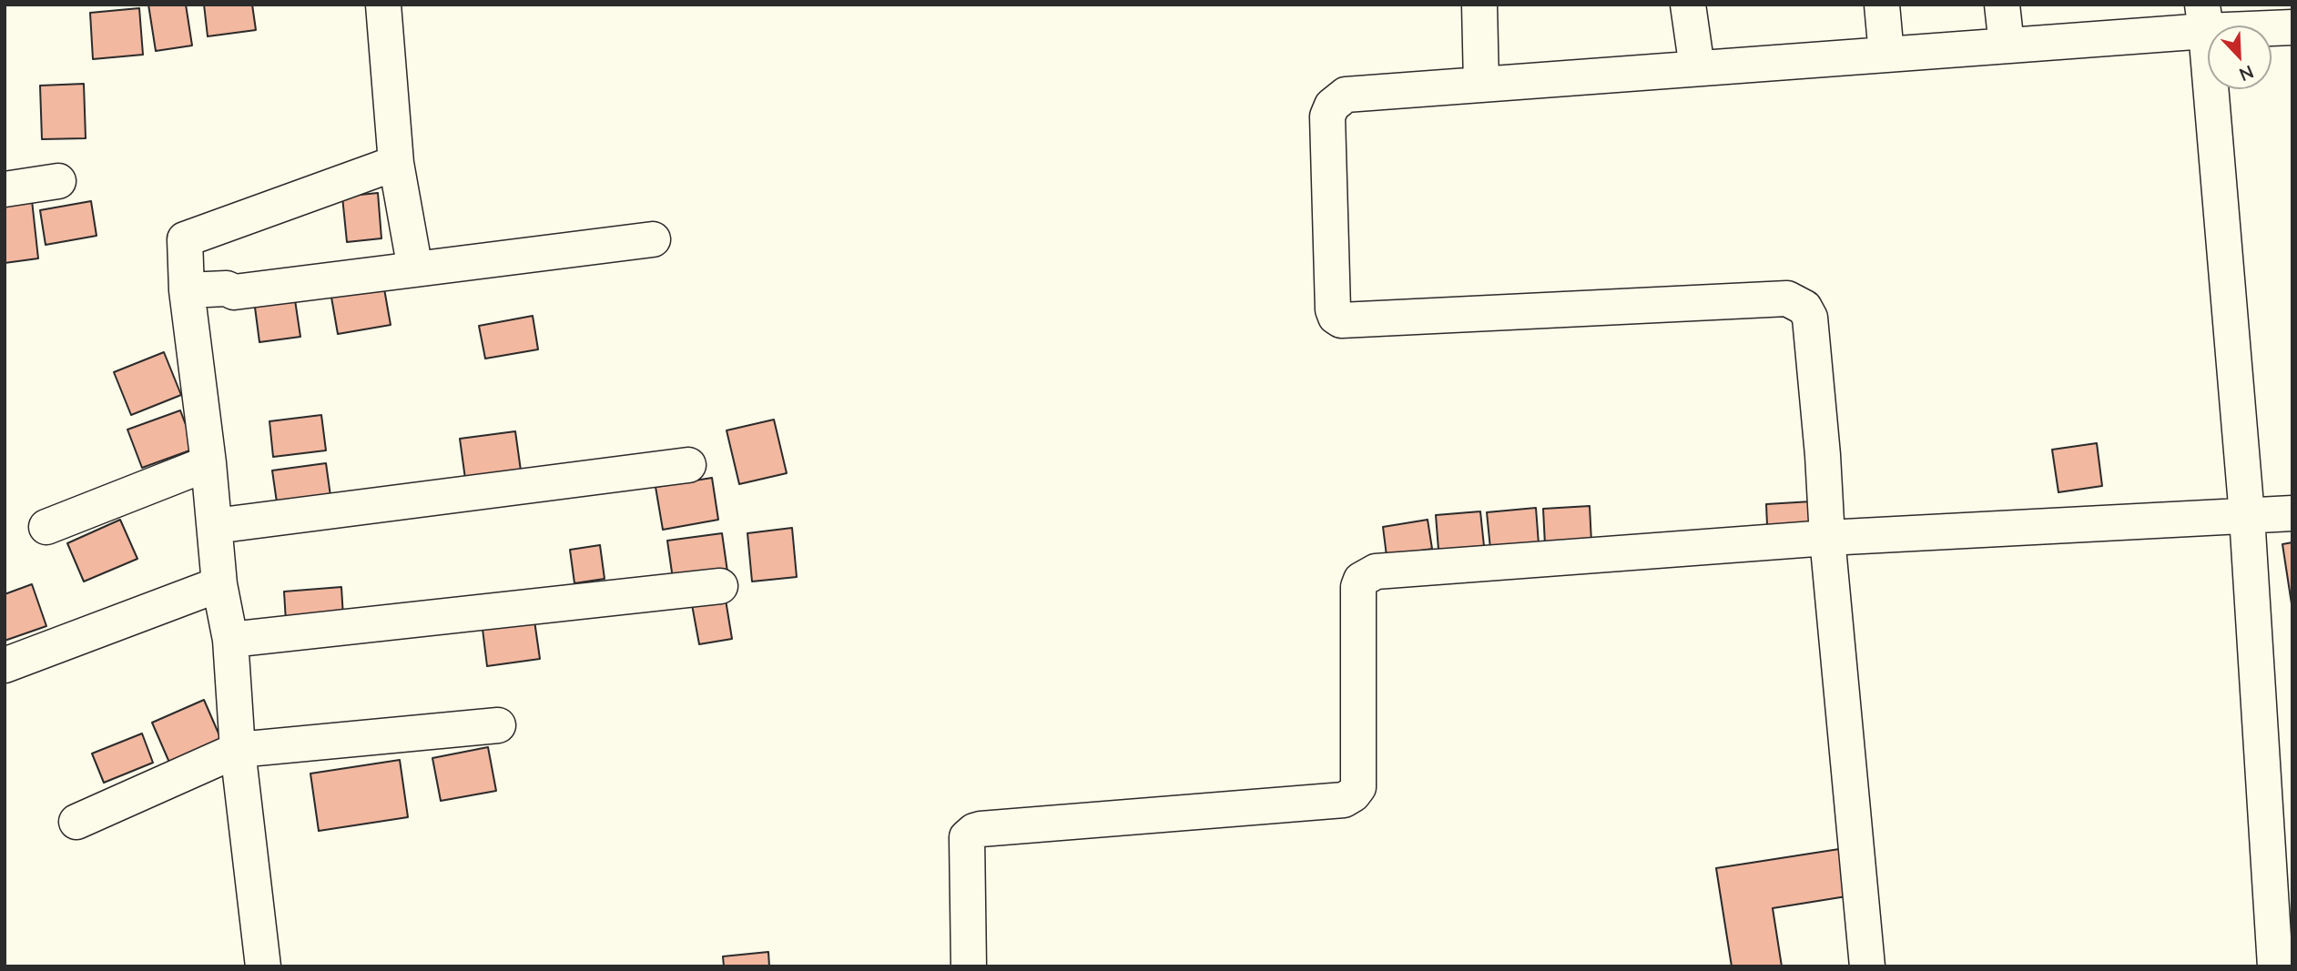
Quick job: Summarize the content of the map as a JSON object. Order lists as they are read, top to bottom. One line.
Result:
{"north":"bottom right"}
